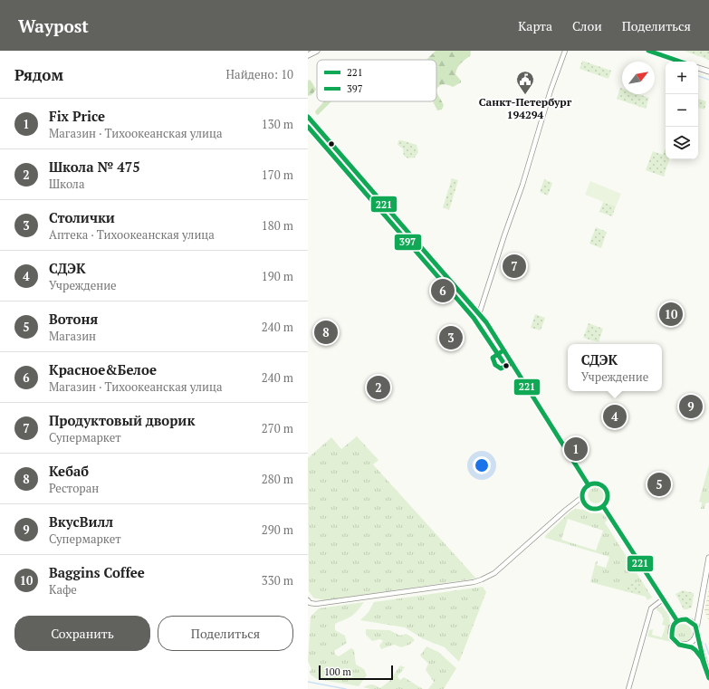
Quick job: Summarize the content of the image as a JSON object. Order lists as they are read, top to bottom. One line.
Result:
{"places":{"public building":["Санкт-Петербург 194294"]},"lines":["transit line 221","transit line 397"],"legend":["221","397"],"scale_bar":"100 m","north":"top right","page":{"header":"Waypost","nav":["Карта","Слои","Поделиться"],"heading":["Рядом","Найдено: 10"],"map_buttons":["+","−"],"list":[{"mark":"1","name":"Fix Price","note":"Магазин · Тихоокеанская улица","value":"130 m"},{"mark":"2","name":"Школа № 475","note":"Школа","value":"170 m"},{"mark":"3","name":"Столички","note":"Аптека · Тихоокеанская улица","value":"180 m"},{"mark":"4","name":"СДЭК","note":"Учреждение","value":"190 m"},{"mark":"5","name":"Вотоня","note":"Магазин","value":"240 m"},{"mark":"6","name":"Красное&Белое","note":"Магазин · Тихоокеанская улица","value":"240 m"},{"mark":"7","name":"Продуктовый дворик","note":"Супермаркет","value":"270 m"},{"mark":"8","name":"Кебаб","note":"Ресторан","value":"280 m"},{"mark":"9","name":"ВкусВилл","note":"Супермаркет","value":"290 m"},{"mark":"10","name":"Baggins Coffee","note":"Кафе","value":"330 m"}],"pins":["7","6","10","8","3","2","9","4","1","5"],"popup":["СДЭК","Учреждение"],"buttons":["Сохранить","Поделиться"],"scale":"100 m"}}
